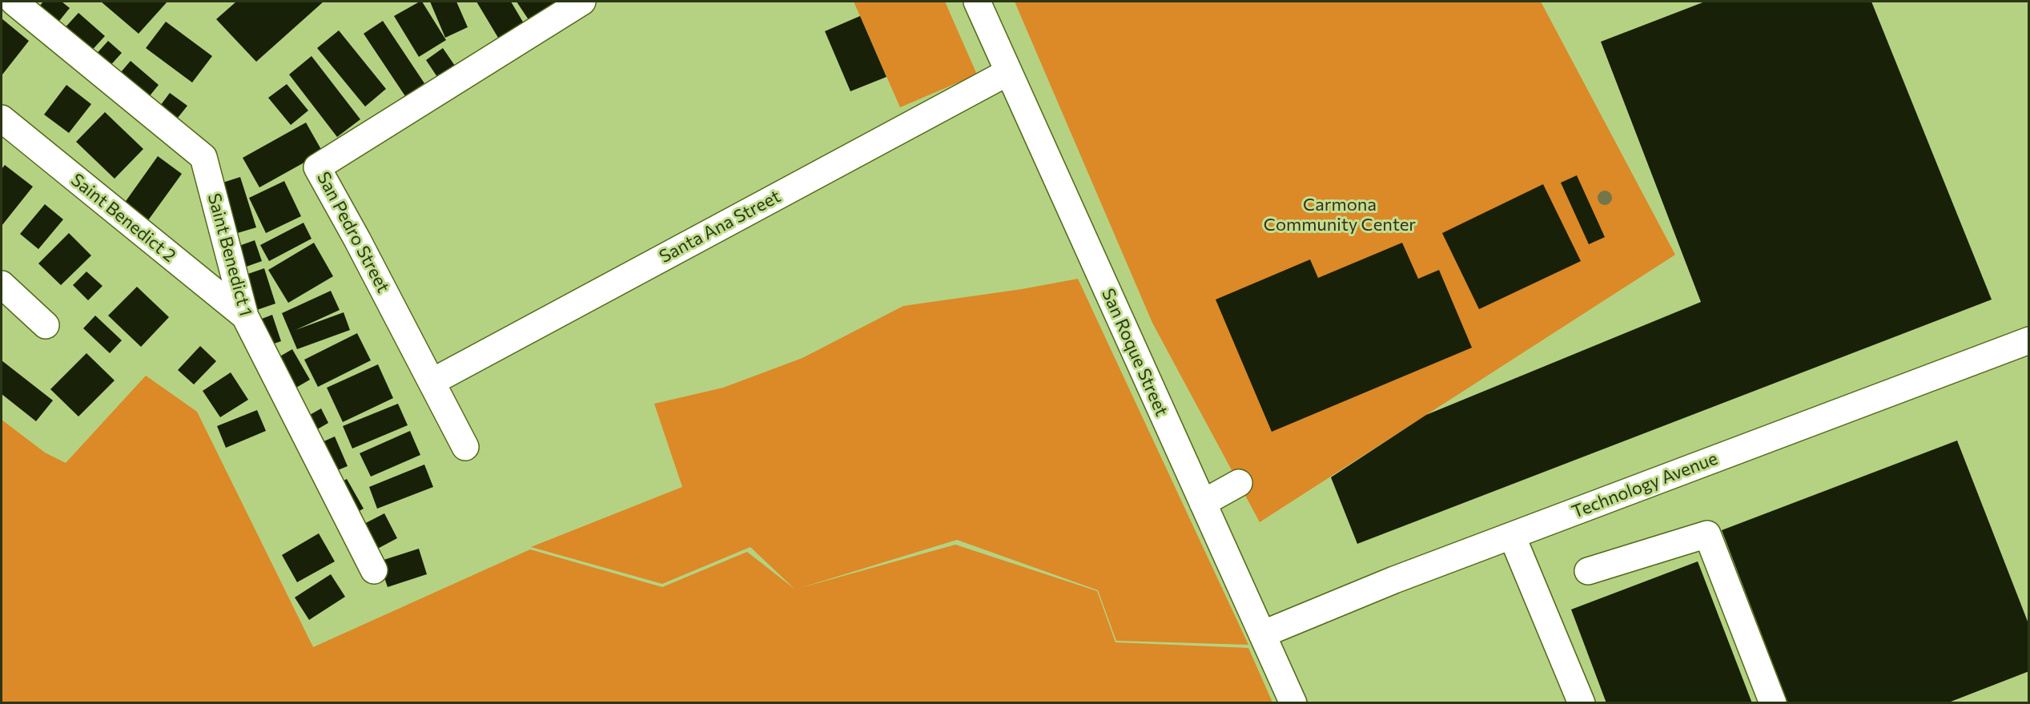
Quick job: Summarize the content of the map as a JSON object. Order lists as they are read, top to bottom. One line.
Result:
{"streets":{"street":["Saint Benedict 2","Santa Ana Street","San Pedro Street","Saint Benedict 1","San Roque Street","Technology Avenue"]},"crossings":[["Saint Benedict 2","Saint Benedict 1"],["Santa Ana Street","San Pedro Street"],["Santa Ana Street","San Roque Street"],["San Roque Street","Technology Avenue"]],"parks":["Carmona Community Center"]}
